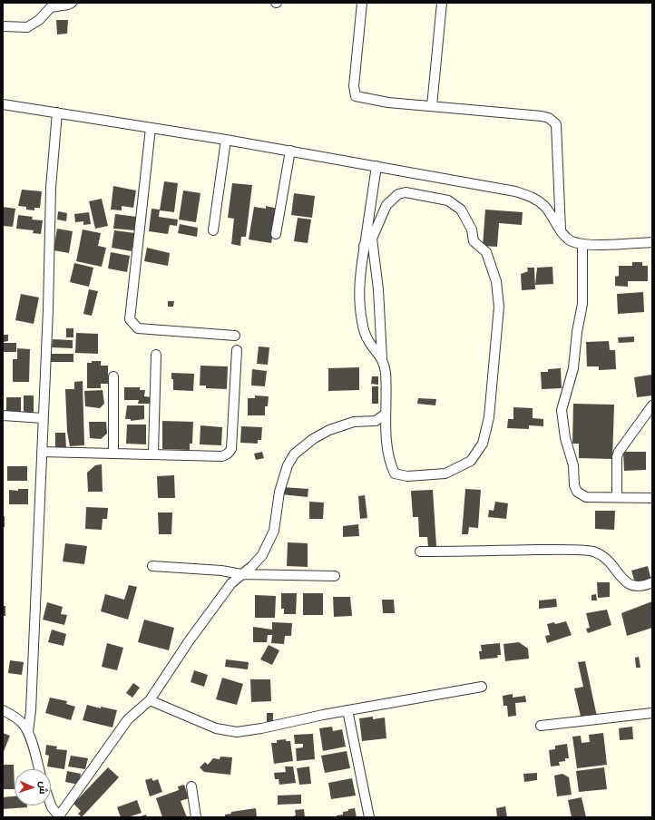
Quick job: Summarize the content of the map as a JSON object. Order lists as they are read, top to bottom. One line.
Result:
{"north":"right"}
